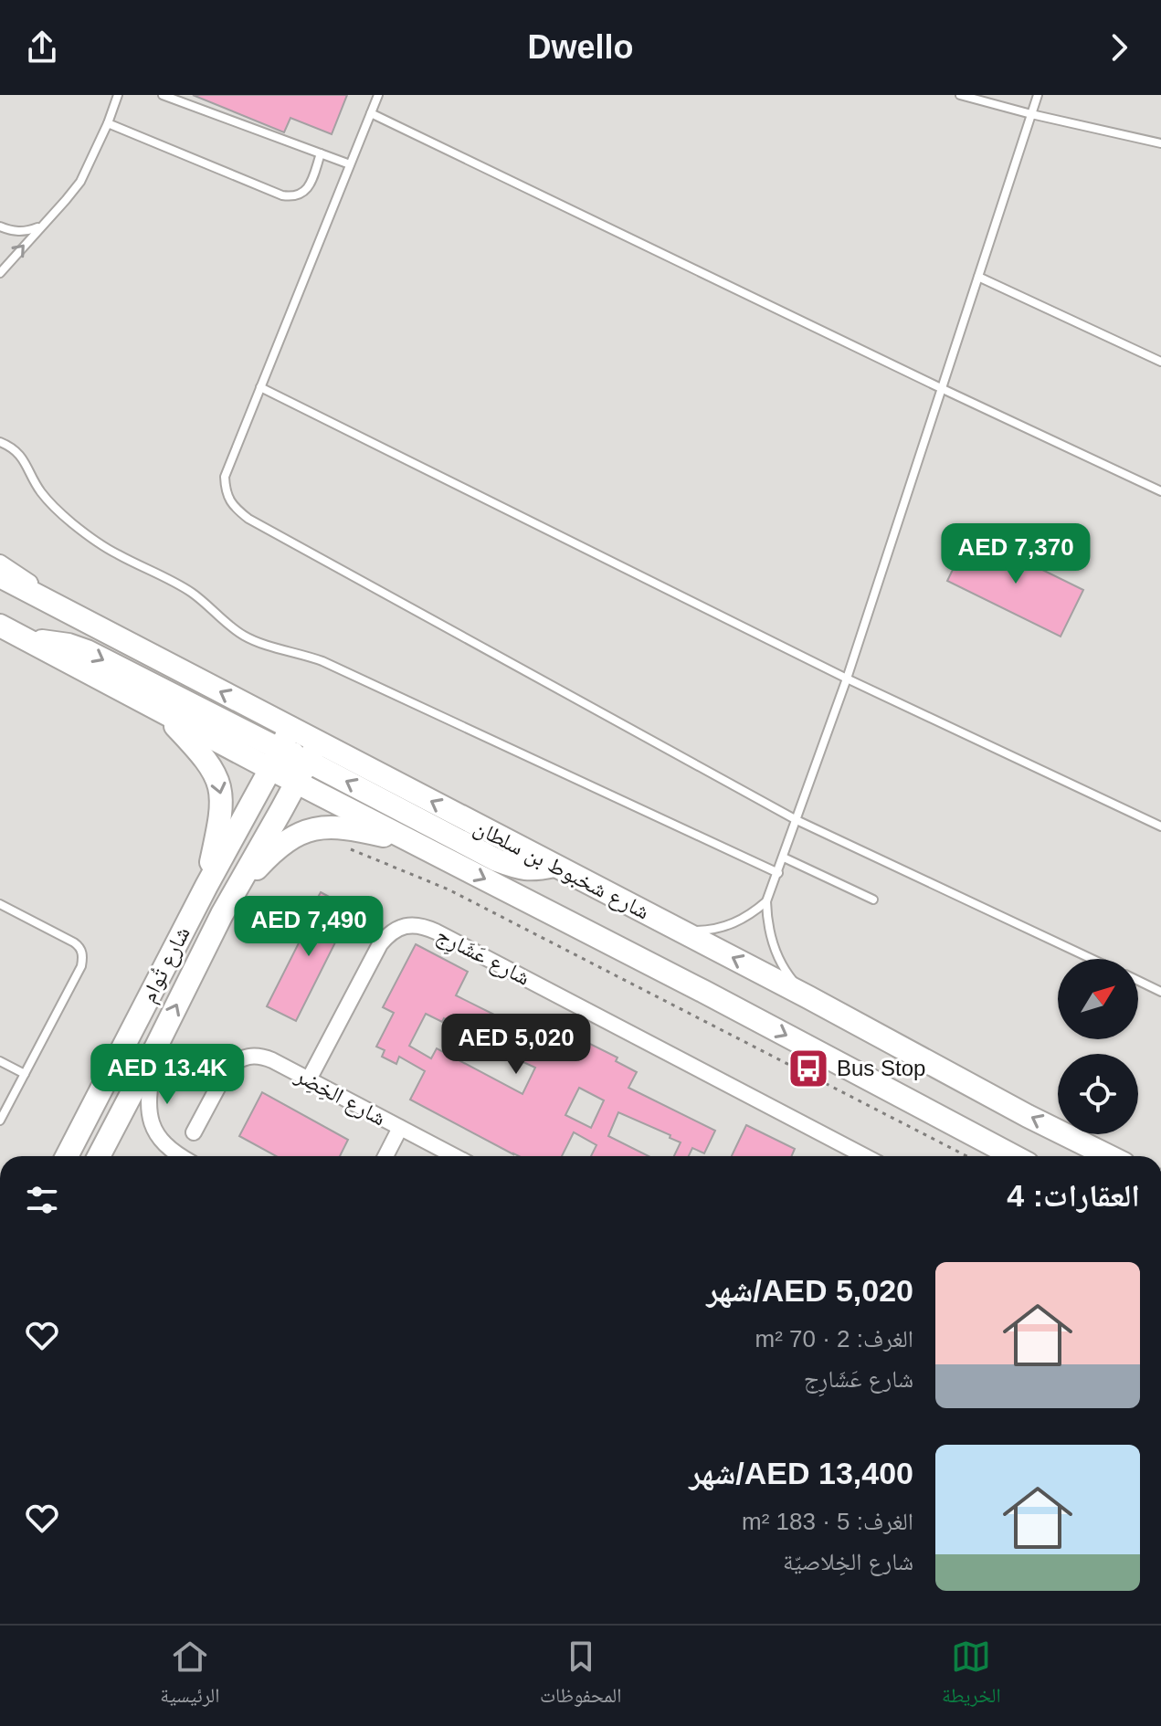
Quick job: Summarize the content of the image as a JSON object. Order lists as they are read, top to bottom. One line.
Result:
{"streets":{"main road":["شارع شخبوط بن سلطان","شارع تُوام"],"street":["شارع عَشَارِج","شارع الخِضِر"]},"crossings":[["شارع شخبوط بن سلطان","شارع تُوام"],["شارع عَشَارِج","شارع الخِضِر"]],"places":{"bus stop":["Bus Stop"]},"north":"top right","page":{"header":"Dwello","price":["AED 7,370","AED 7,490","AED 5,020","AED 13.4K"],"heading":"العقارات: 4","list":[{"name":"AED 5,020/شهر","note":"الغرف: 2 · 70 m² · شارع عَشَارِج"},{"name":"AED 13,400/شهر","note":"الغرف: 5 · 183 m² · شارع الخِلاصيّة"}],"tabs":["الخريطة","المحفوظات","الرئيسية"]}}
